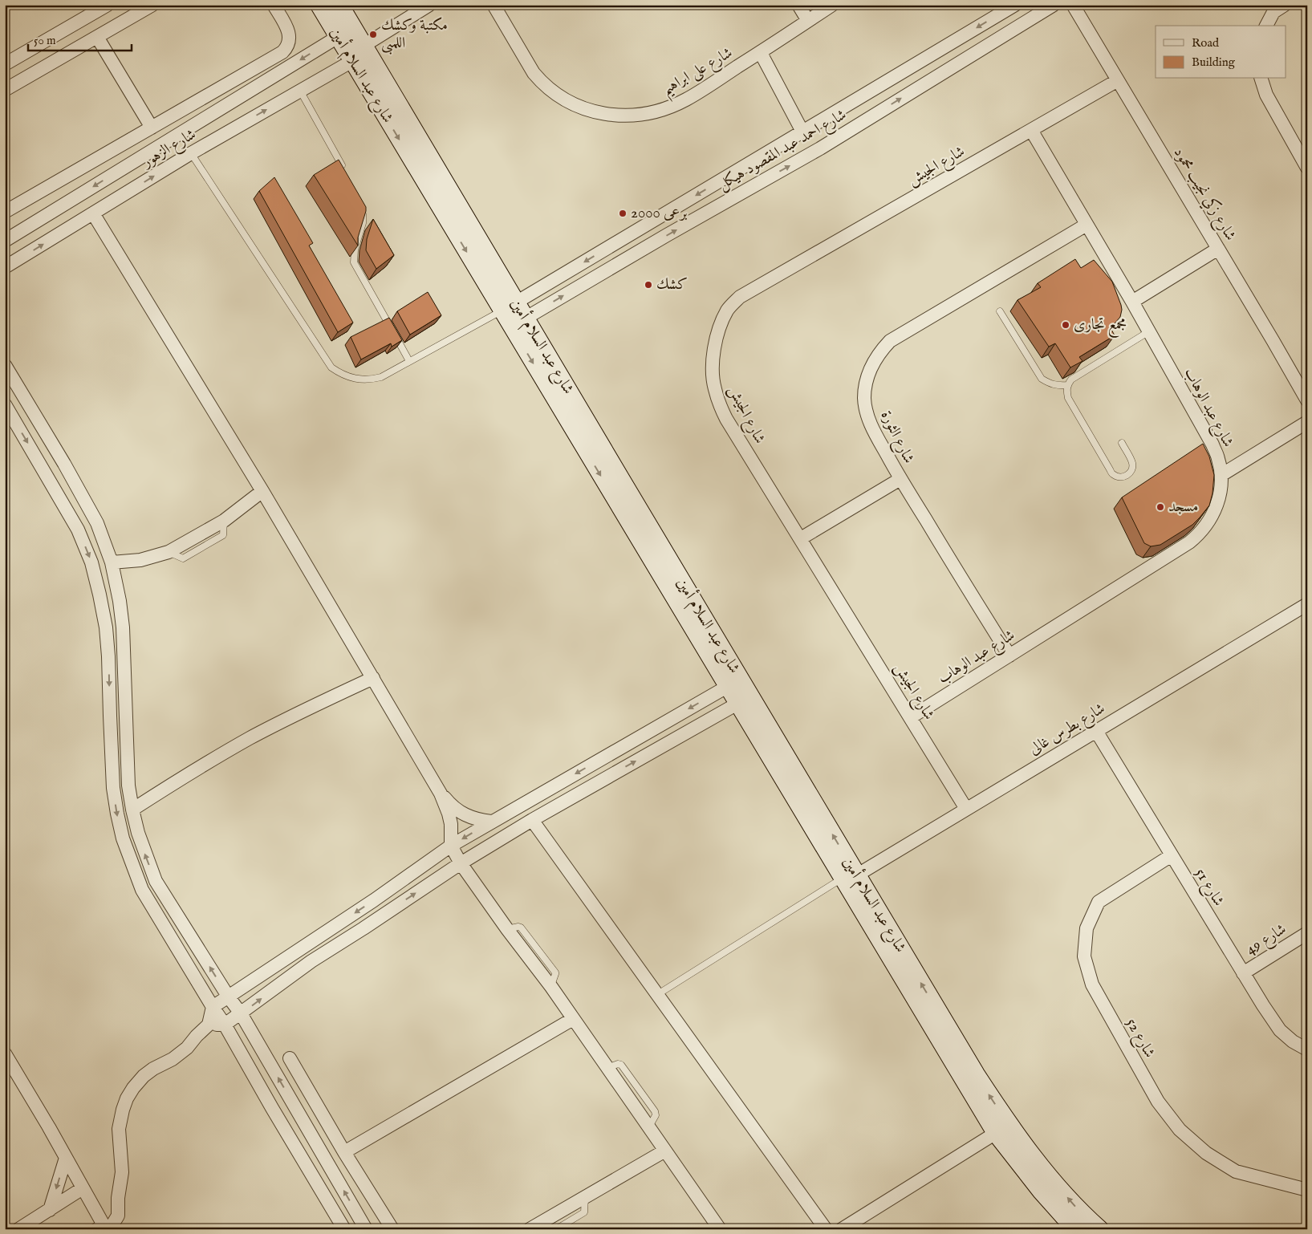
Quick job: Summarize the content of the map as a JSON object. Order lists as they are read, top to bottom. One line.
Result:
{"streets":{"street":["شارع على ابراهيم","شارع عبد السلام أمين","شارع الزهور","شارع احمد عبد المقصود هيكل","شارع الجيش","شارع زكي نجيب محمود","شارع عبد الوهاب","شارع الثورة","شارع بطرس غالى","شارع 51","شارع 49","شارع 52"]},"crossings":[["شارع عبد السلام أمين","شارع الزهور"],["شارع عبد السلام أمين","شارع احمد عبد المقصود هيكل"],["شارع عبد السلام أمين","شارع بطرس غالى"],["شارع الجيش","شارع زكي نجيب محمود"],["شارع الجيش","شارع عبد الوهاب"],["شارع الجيش","شارع بطرس غالى"],["شارع عبد الوهاب","شارع الثورة"],["شارع بطرس غالى","شارع 51"],["شارع 51","شارع 49"],["شارع 51","شارع 52"]],"places":["مكتبة وكشك اللمبى","برعى 2000","كشك","مجمع تجارى","مسجد"],"legend":["Road","Building"],"scale_bar":"50 m"}
